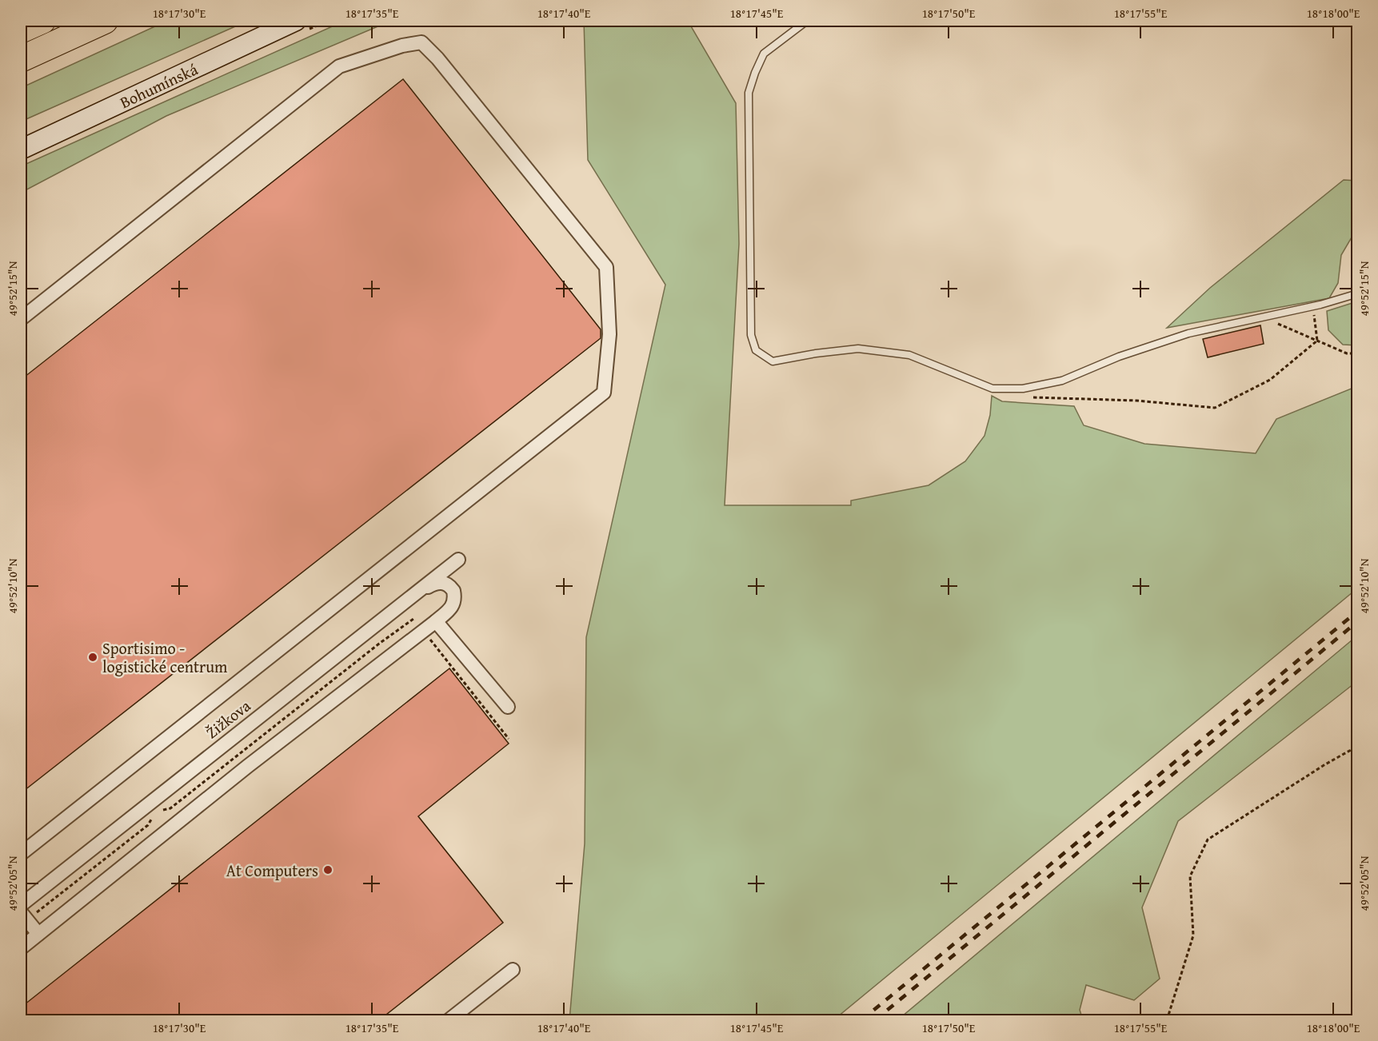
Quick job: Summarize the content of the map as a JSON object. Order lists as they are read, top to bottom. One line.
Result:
{"streets":{"main road":["Bohumínská"],"street":["Žižkova"]},"places":["Sportisimo - logistické centrum","At Computers"],"coordinates":["18°17'30\"E","18°17'35\"E","18°17'40\"E","18°17'45\"E","18°17'50\"E","18°17'55\"E","18°18'00\"E","49°52'15\"N","49°52'10\"N","49°52'05\"N"]}
